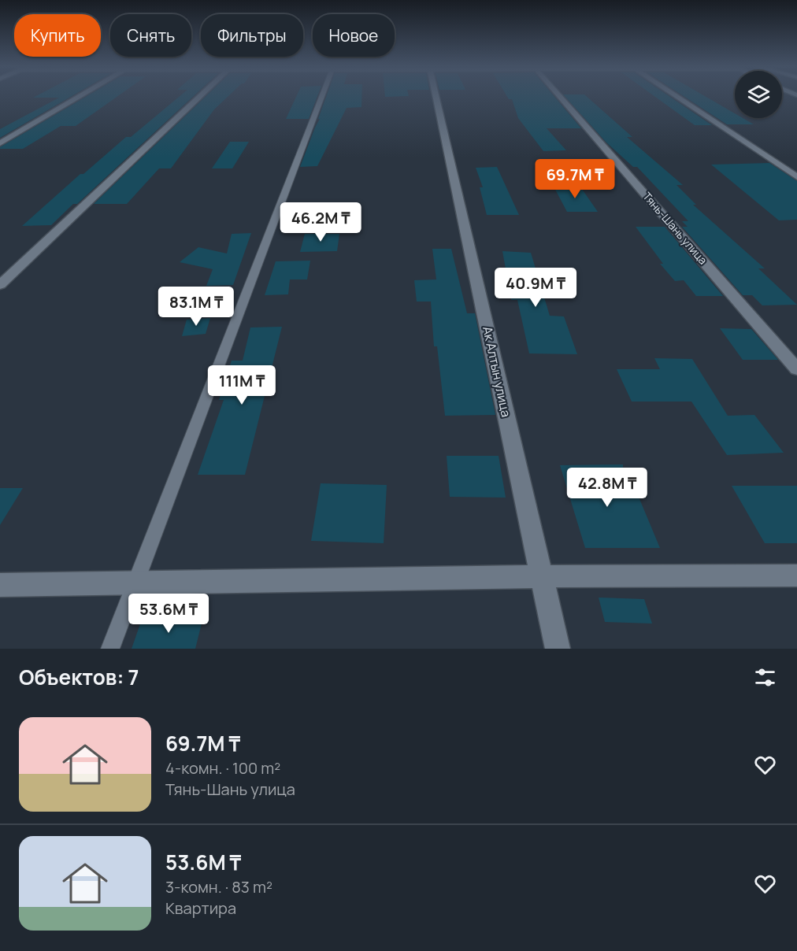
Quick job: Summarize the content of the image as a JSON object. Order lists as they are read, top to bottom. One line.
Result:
{"streets":{"street":["Тянь-Шань улица","Ак Алтын улица"]},"page":{"chip":["Купить","Снять","Фильтры","Новое"],"price":["69.7M ₸","46.2M ₸","40.9M ₸","83.1M ₸","111M ₸","42.8M ₸","53.6M ₸"],"heading":"Объектов: 7","list":[{"name":"69.7M ₸","note":"4-комн. · 100 m² · Тянь-Шань улица"},{"name":"53.6M ₸","note":"3-комн. · 83 m² · Квартира"}]}}
